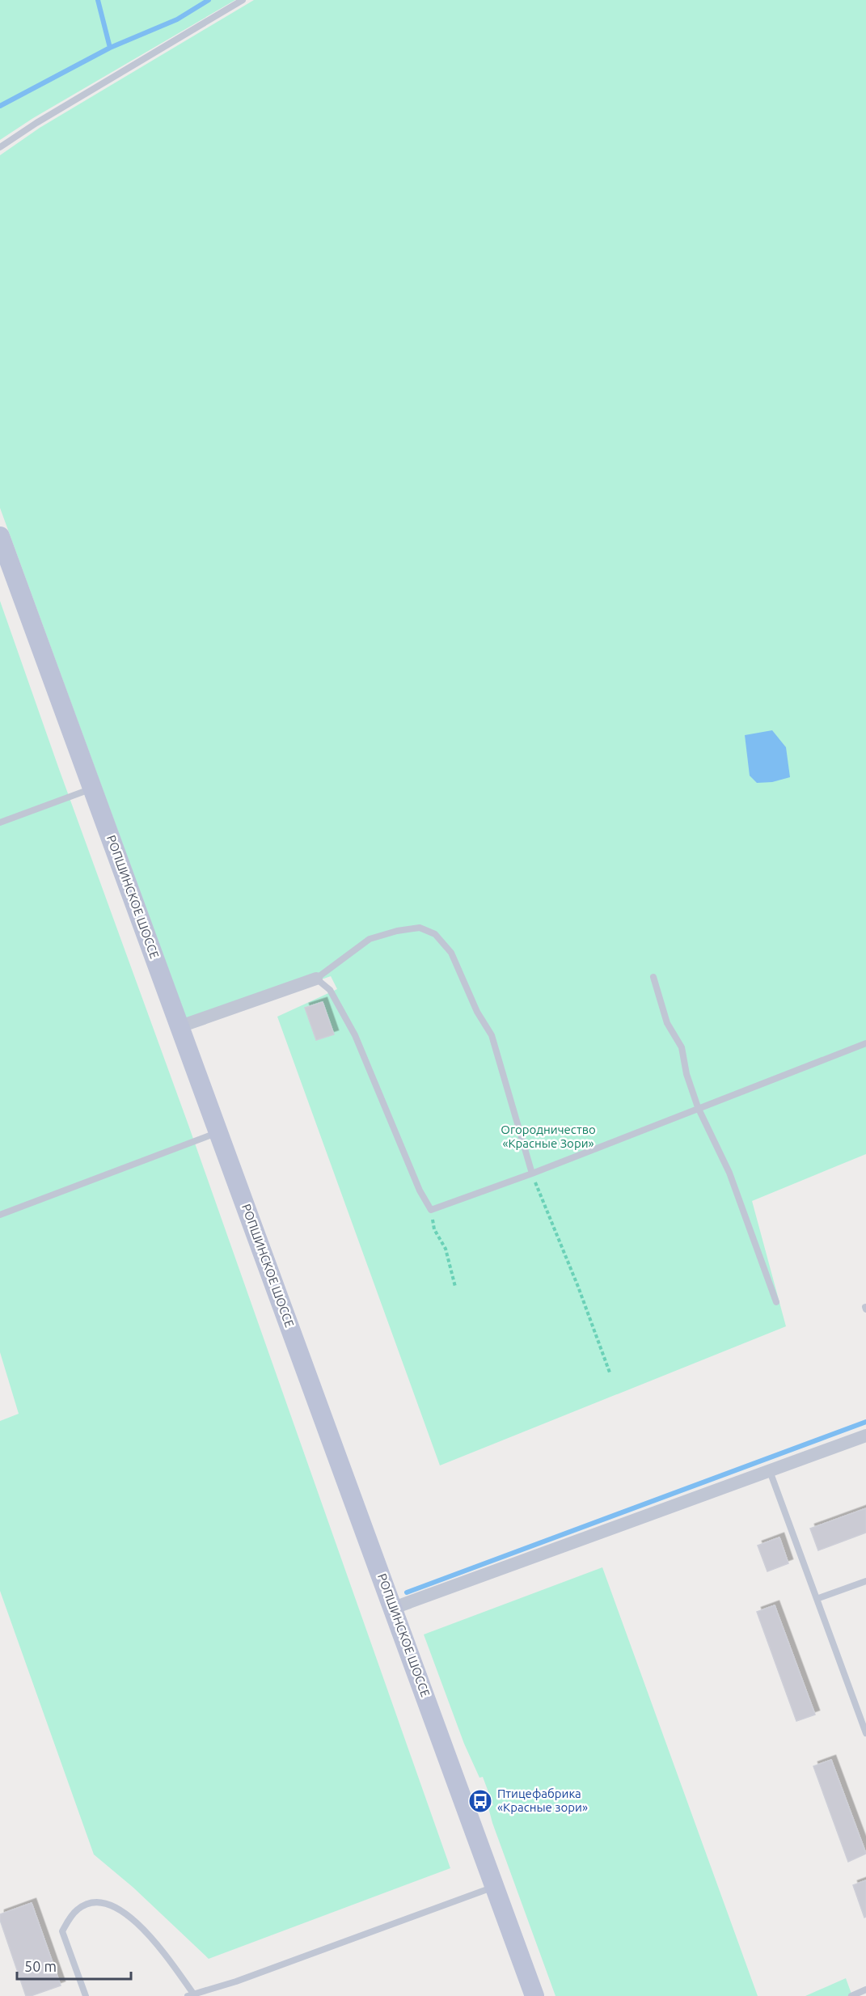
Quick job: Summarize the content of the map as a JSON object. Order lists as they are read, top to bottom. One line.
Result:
{"streets":{"main road":["РОПШИНСКОЕ ШОССЕ"]},"parks":["Огородничество «Красные Зори»"],"places":{"bus stop":["Птицефабрика «Красные зори»"]},"scale_bar":"50 m"}
